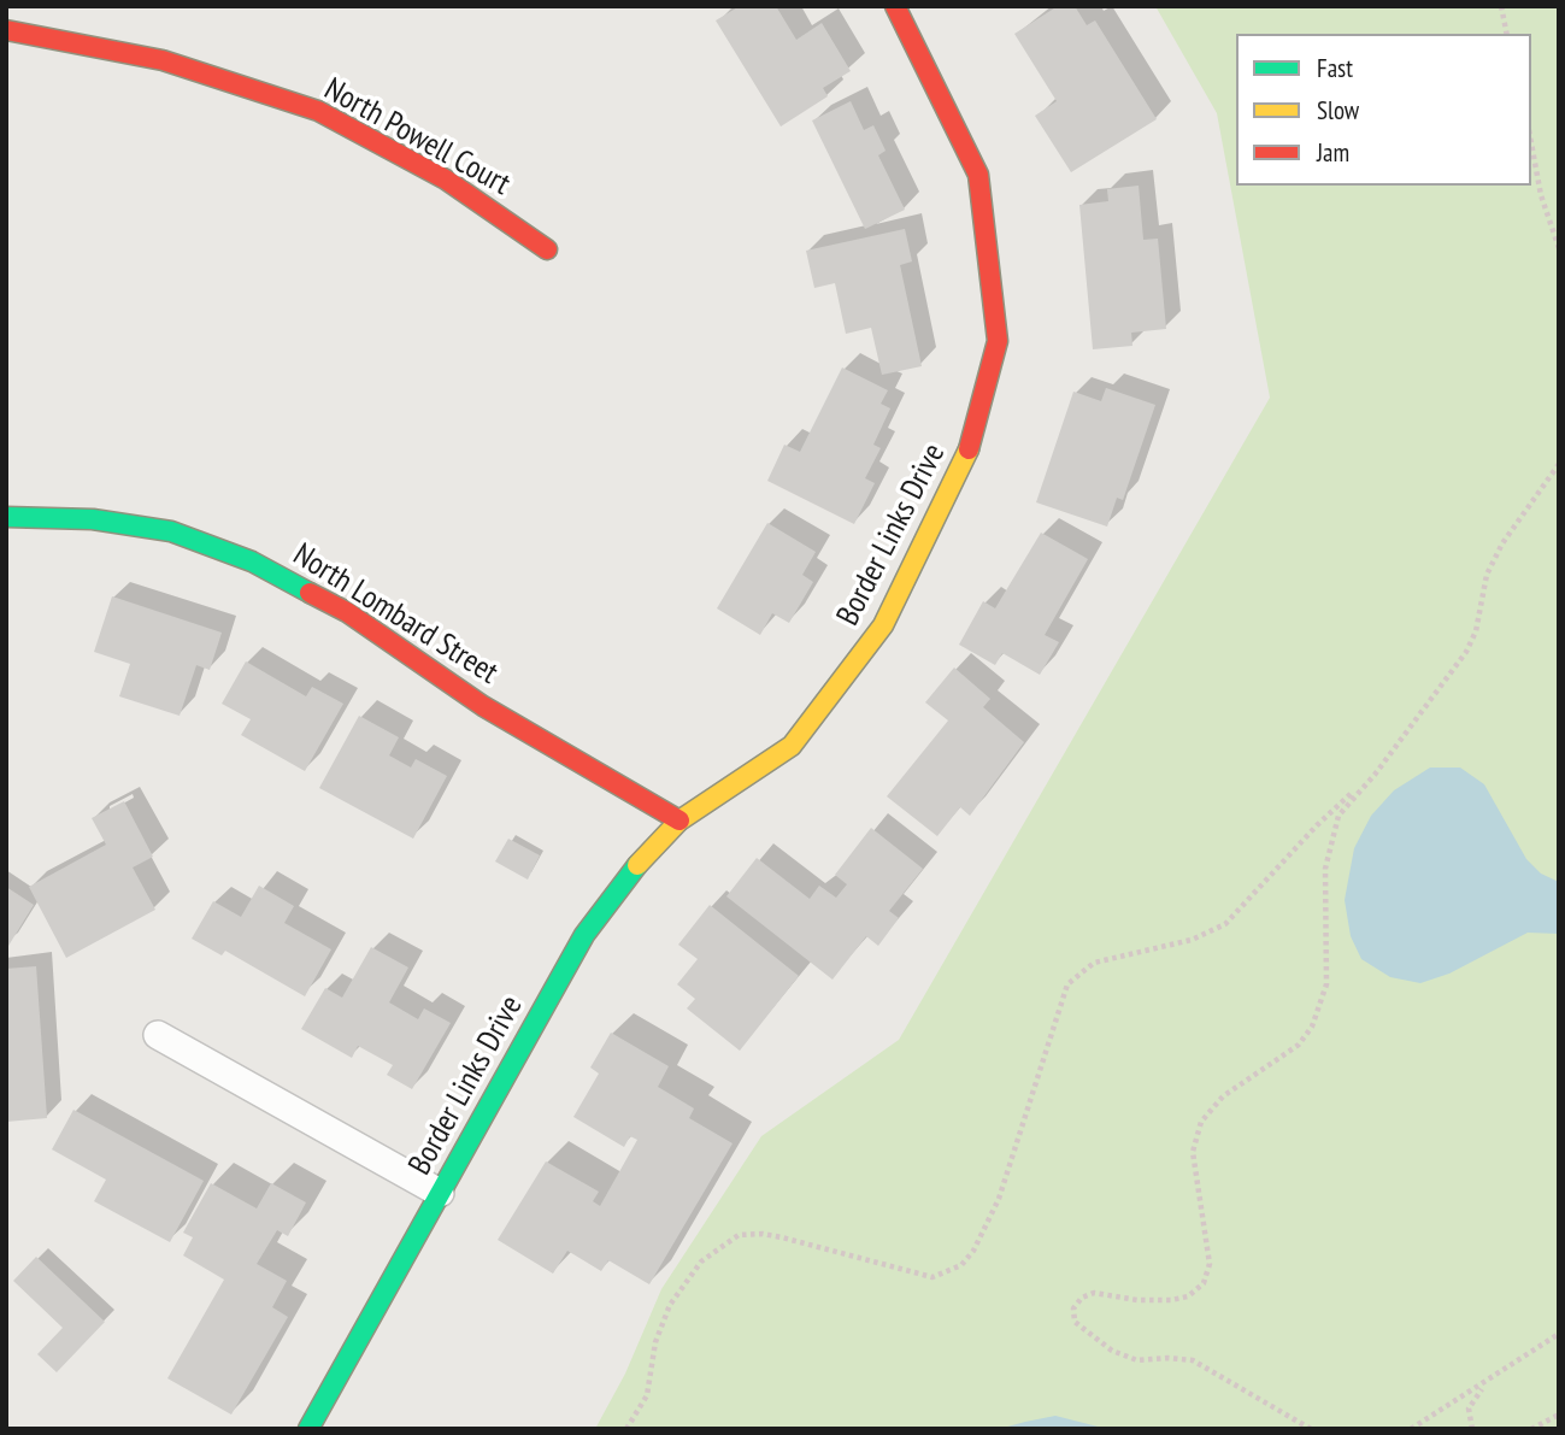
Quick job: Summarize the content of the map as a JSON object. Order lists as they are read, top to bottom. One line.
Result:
{"streets":{"street":["North Powell Court","Border Links Drive","North Lombard Street"]},"crossings":[["Border Links Drive","North Lombard Street"]],"legend":["Fast","Slow","Jam"]}
